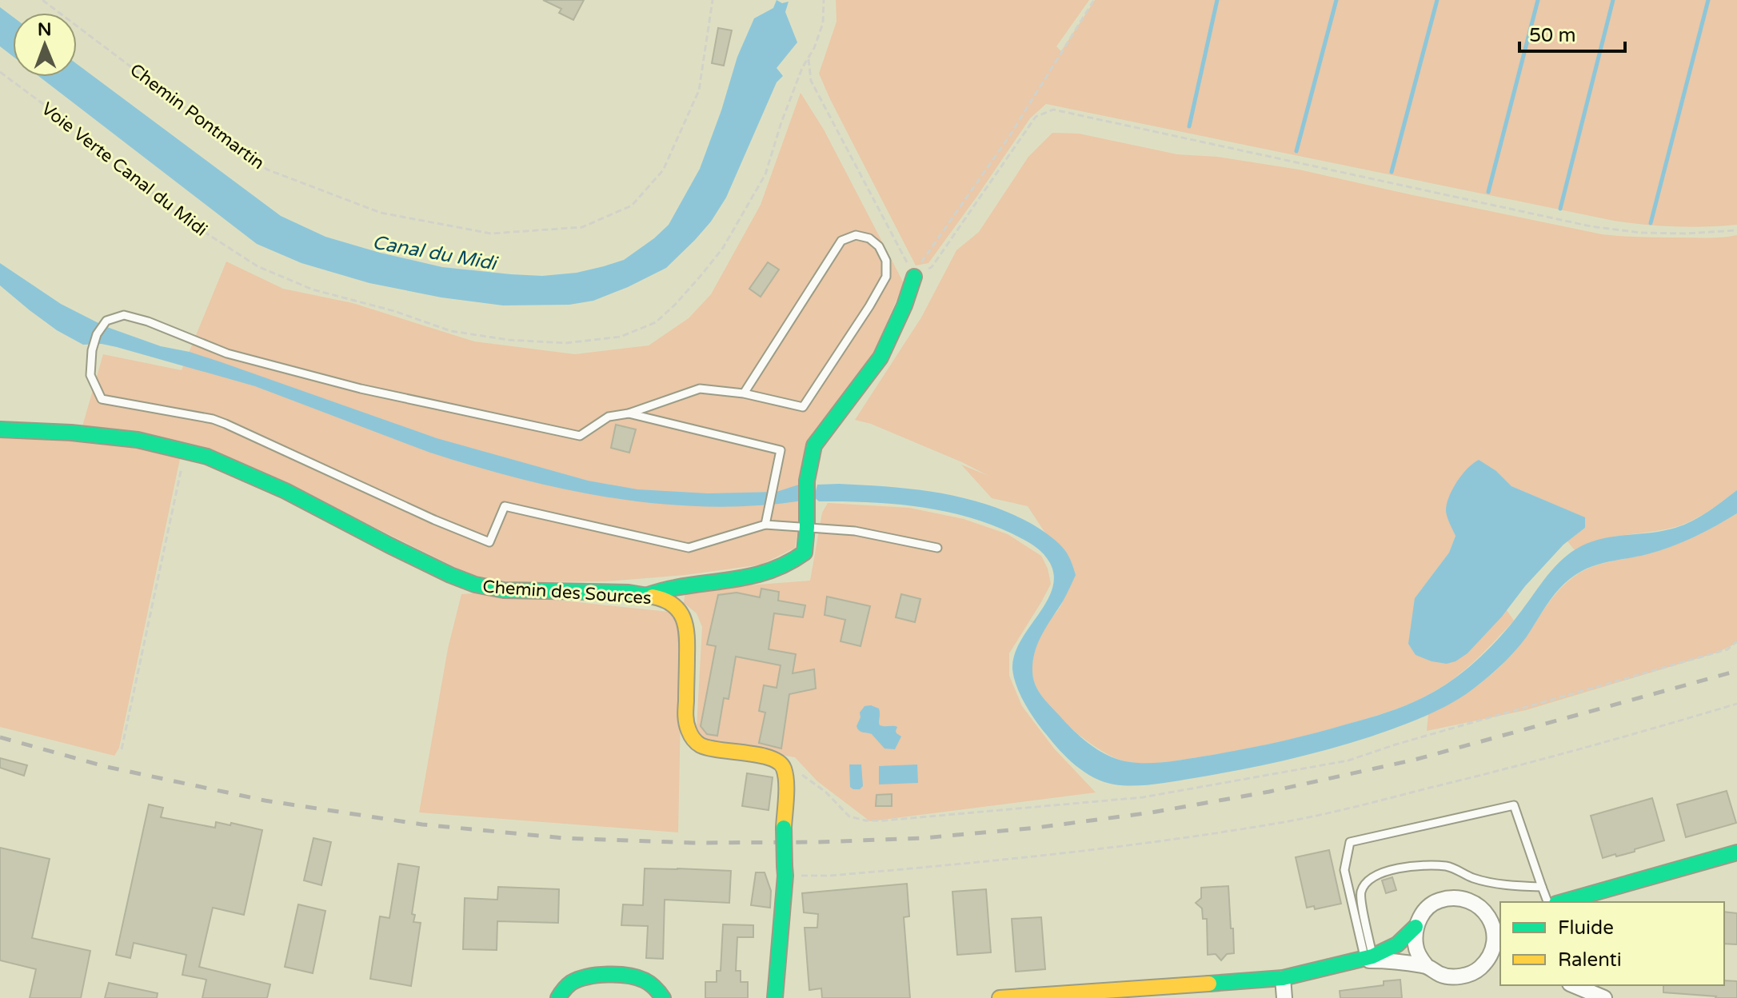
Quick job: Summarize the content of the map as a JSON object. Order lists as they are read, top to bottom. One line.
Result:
{"streets":{"street":["Chemin des Sources"],"path":["Chemin Pontmartin","Voie Verte Canal du Midi"]},"water":["Canal du Midi"],"legend":["Fluide","Ralenti"],"scale_bar":"50 m","north":"top"}
